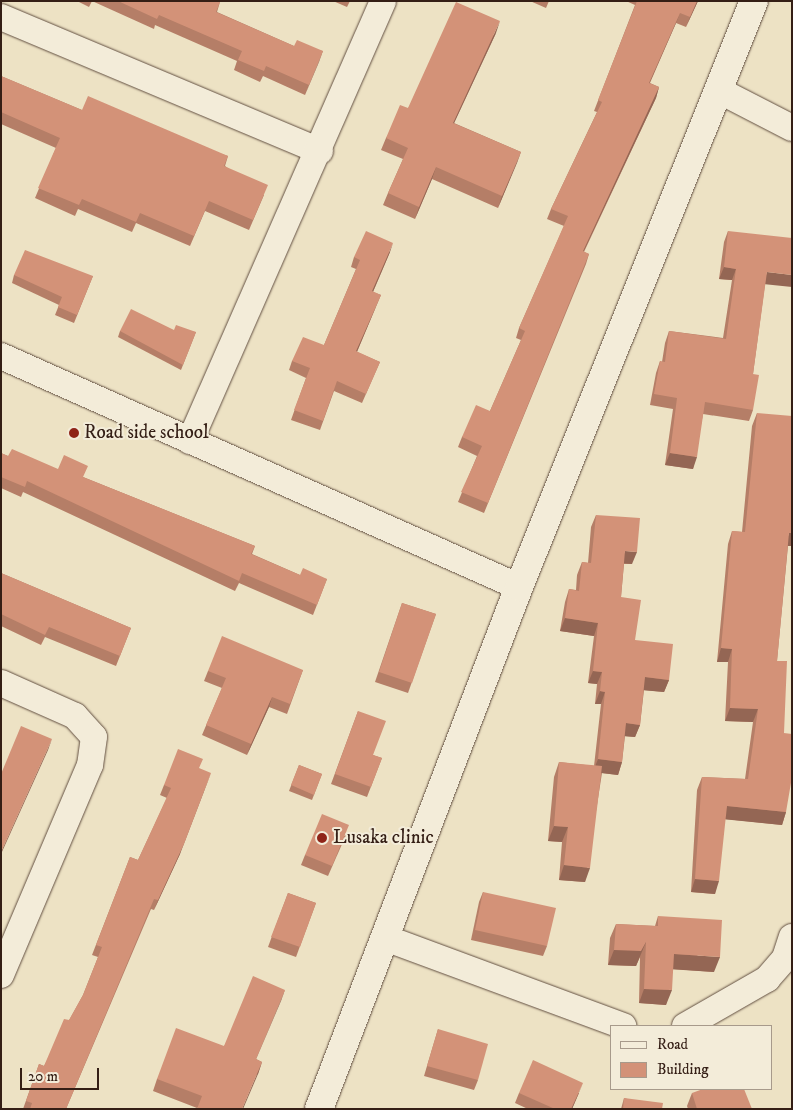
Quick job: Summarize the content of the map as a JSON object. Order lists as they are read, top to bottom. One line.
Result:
{"places":["Road side school","Lusaka clinic"],"legend":["Road","Building"],"scale_bar":"20 m"}
